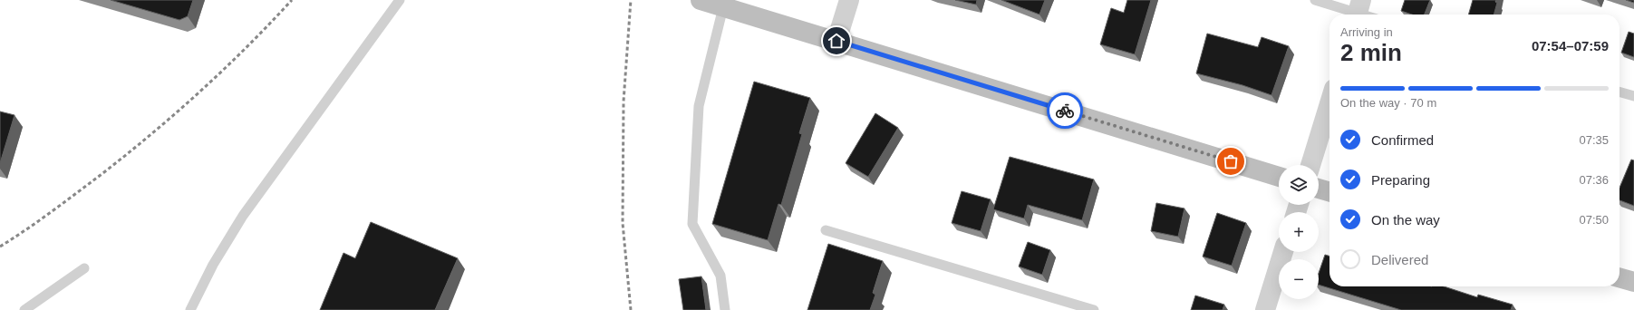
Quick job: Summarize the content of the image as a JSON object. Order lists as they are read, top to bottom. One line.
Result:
{"page":{"heading":["2 min","Arriving in","07:54–07:59"],"bar":"On the way · 70 m","list":[["Confirmed","07:35"],["Preparing","07:36"],["On the way","07:50"],"Delivered"],"map_buttons":["+","−"]}}
